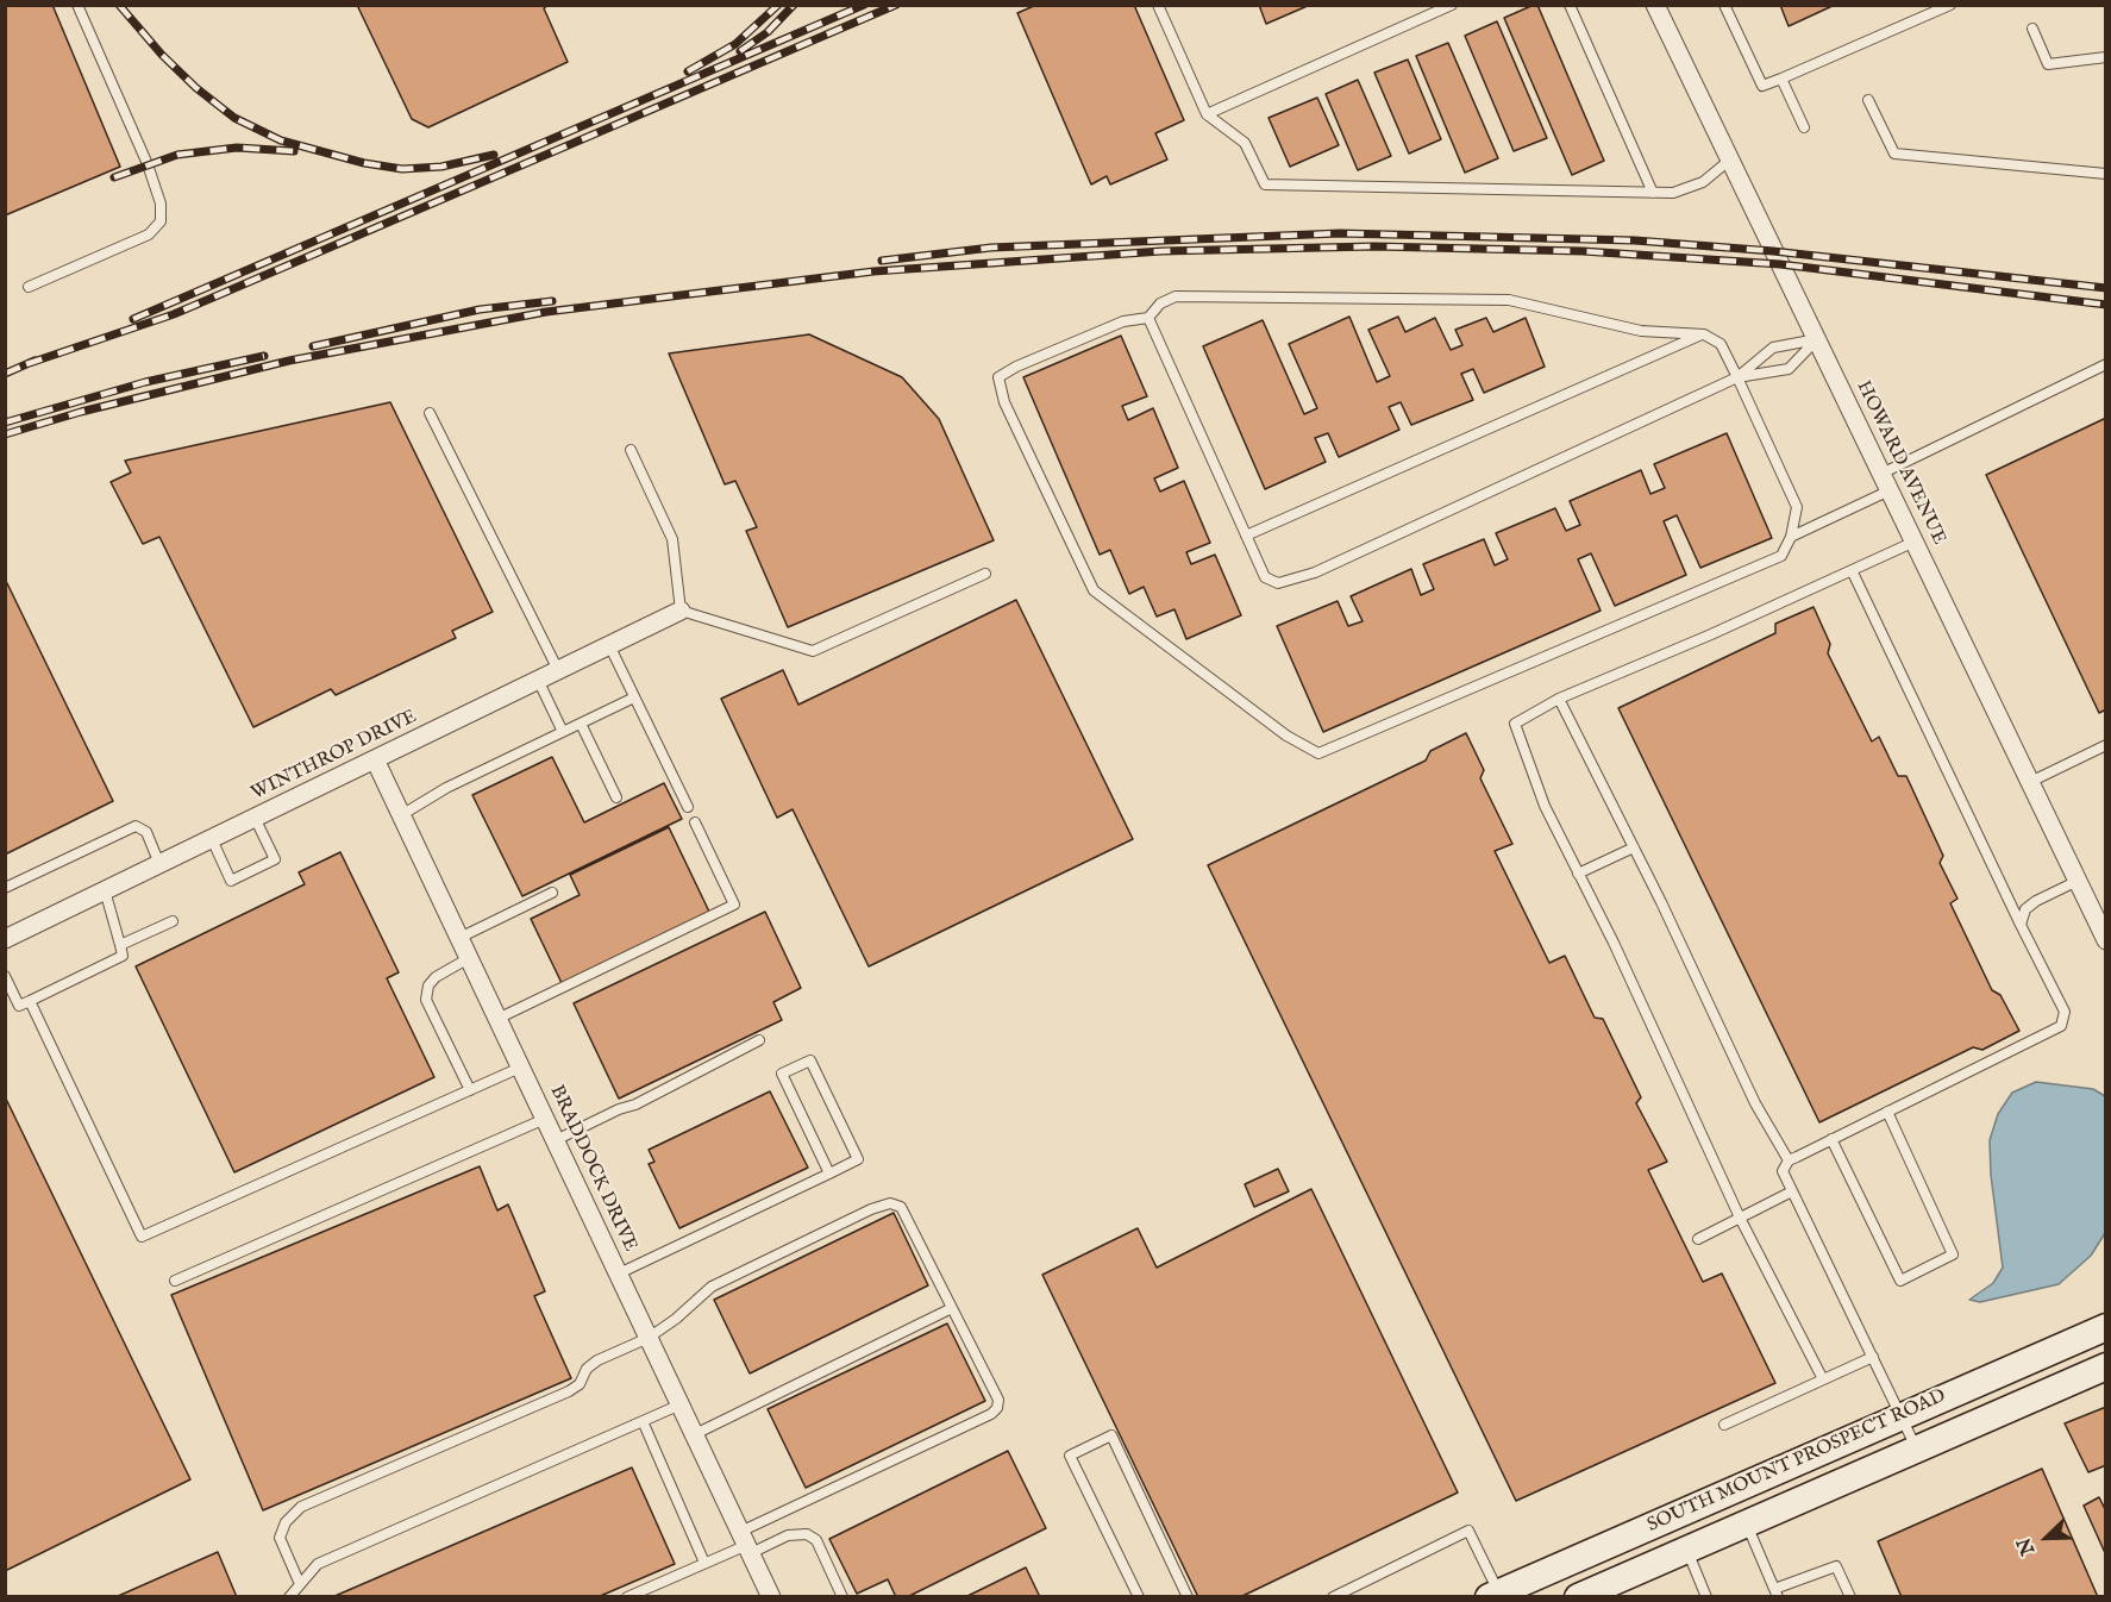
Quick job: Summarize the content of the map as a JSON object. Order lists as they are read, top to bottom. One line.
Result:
{"streets":{"main road":["SOUTH MOUNT PROSPECT ROAD"],"street":["HOWARD AVENUE","WINTHROP DRIVE","BRADDOCK DRIVE"]},"crossings":[["WINTHROP DRIVE","BRADDOCK DRIVE"]],"north":"bottom left"}
